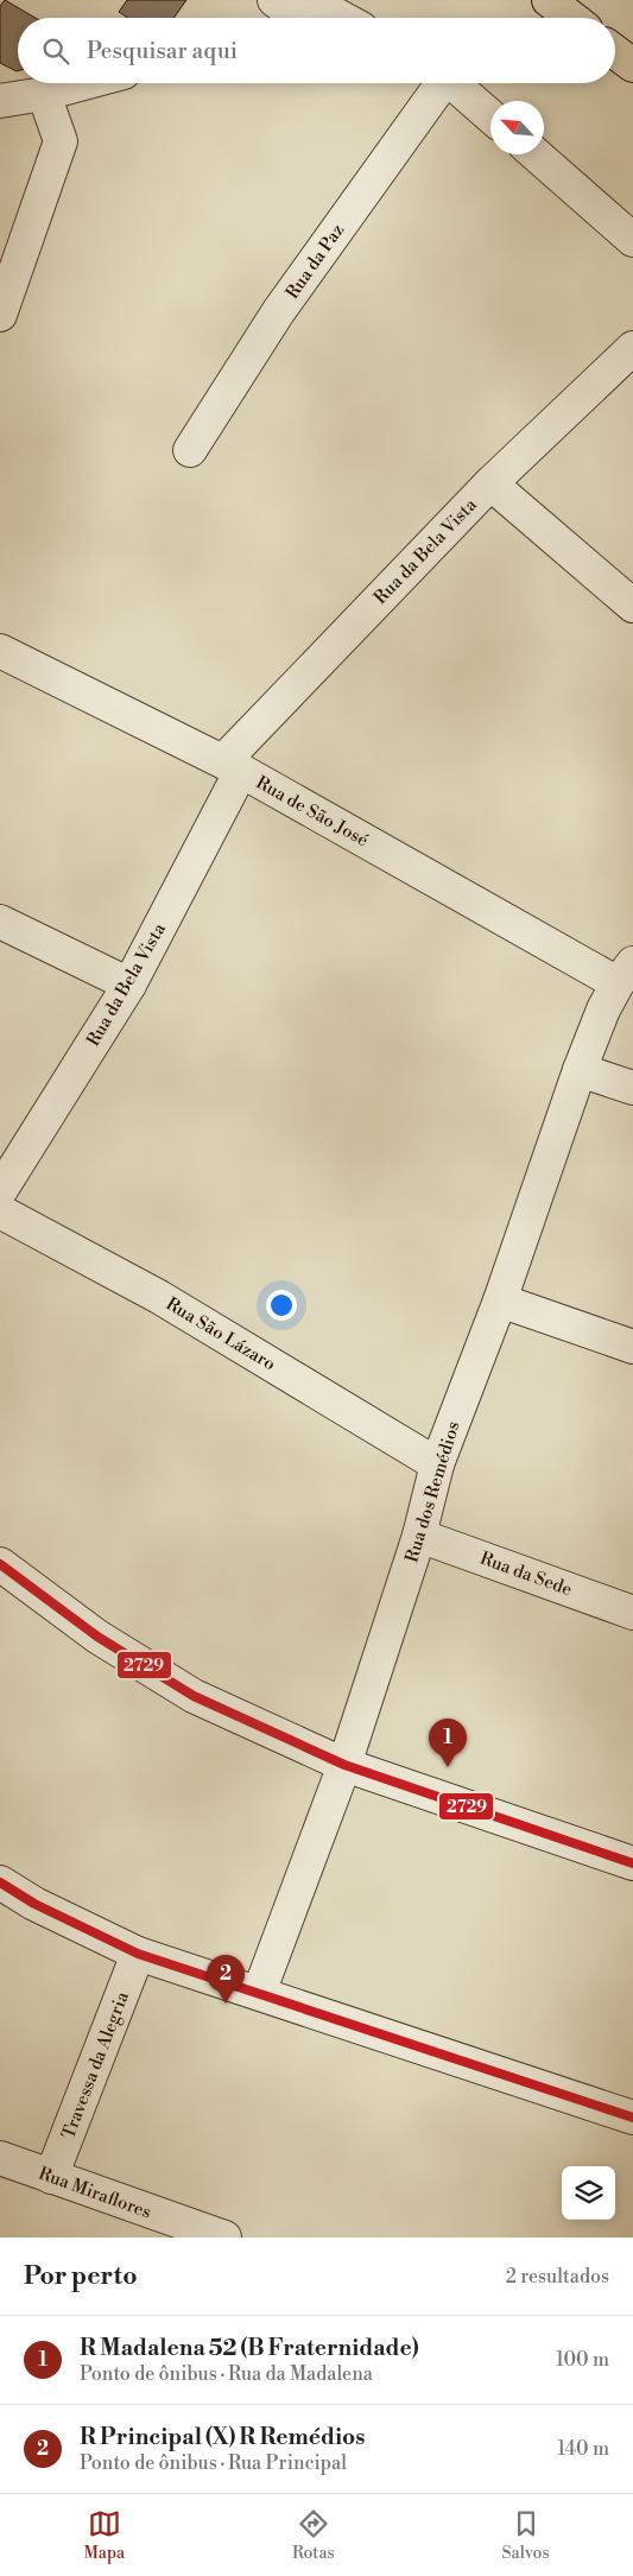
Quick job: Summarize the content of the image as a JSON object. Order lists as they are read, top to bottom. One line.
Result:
{"streets":{"street":["Rua da Paz","Rua da Bela Vista","Rua de São José","Rua São Lázaro","Rua dos Remédios","Rua da Sede","Travessa da Alegria","Rua Miraflores"]},"crossings":[["Rua da Bela Vista","Rua de São José"],["Rua de São José","Rua dos Remédios"],["Rua São Lázaro","Rua dos Remédios"],["Rua dos Remédios","Rua da Sede"],["Travessa da Alegria","Rua Miraflores"]],"lines":["transit line 2729"],"north":"top left","page":{"search":"Pesquisar aqui","pins":["1","2"],"heading":["Por perto","2 resultados"],"list":[{"mark":"1","name":"R Madalena 52 (B Fraternidade)","note":"Ponto de ônibus · Rua da Madalena","value":"100 m"},{"mark":"2","name":"R Principal (X) R Remédios","note":"Ponto de ônibus · Rua Principal","value":"140 m"}],"nav":["Mapa","Rotas","Salvos"]}}
